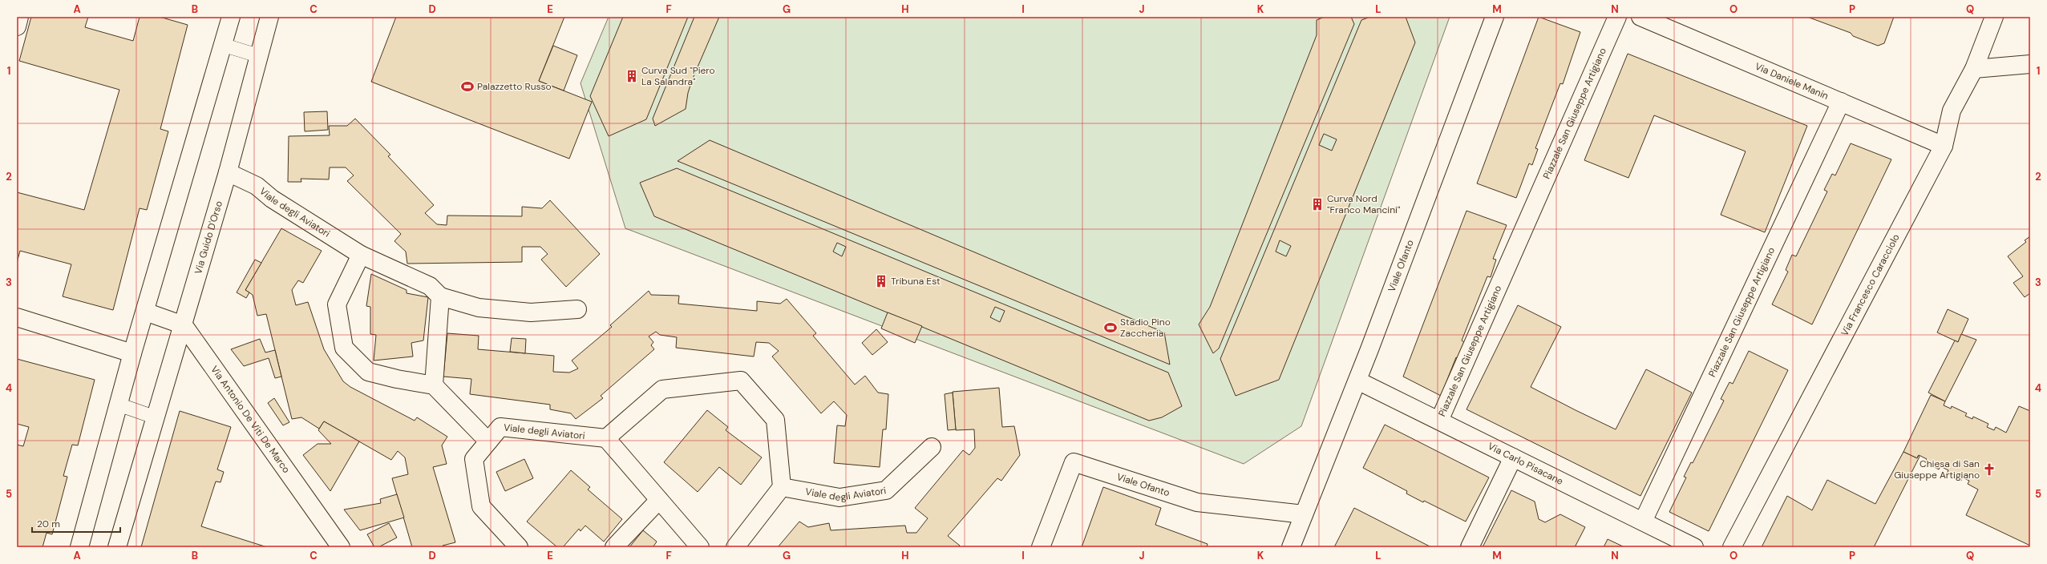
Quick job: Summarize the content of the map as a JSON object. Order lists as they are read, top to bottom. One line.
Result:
{"streets":{"street":["Via Daniele Manin","Piazzale San Giuseppe Artigiano","Viale degli Aviatori","Via Guido D'Orso","Viale Ofanto","Via Francesco Caracciolo","Via Antonio De Viti De Marco","Via Carlo Pisacane"]},"crossings":[["Via Daniele Manin","Piazzale San Giuseppe Artigiano"],["Via Daniele Manin","Via Francesco Caracciolo"],["Piazzale San Giuseppe Artigiano","Via Carlo Pisacane"],["Viale degli Aviatori","Via Guido D'Orso"],["Via Guido D'Orso","Via Antonio De Viti De Marco"],["Viale Ofanto","Via Carlo Pisacane"]],"places":{"building":["Curva Sud \"Piero La Salandra\"","Curva Nord \"Franco Mancini\"","Tribuna Est"],"sports":["Palazzetto Russo","Stadio Pino Zaccheria"],"church":["Chiesa di San Giuseppe Artigiano"]},"scale_bar":"20 m","grid":{"columns":["A","B","C","D","E","F","G","H","I","J","K","L","M","N","O","P","Q"],"rows":["1","2","3","4","5"]}}
